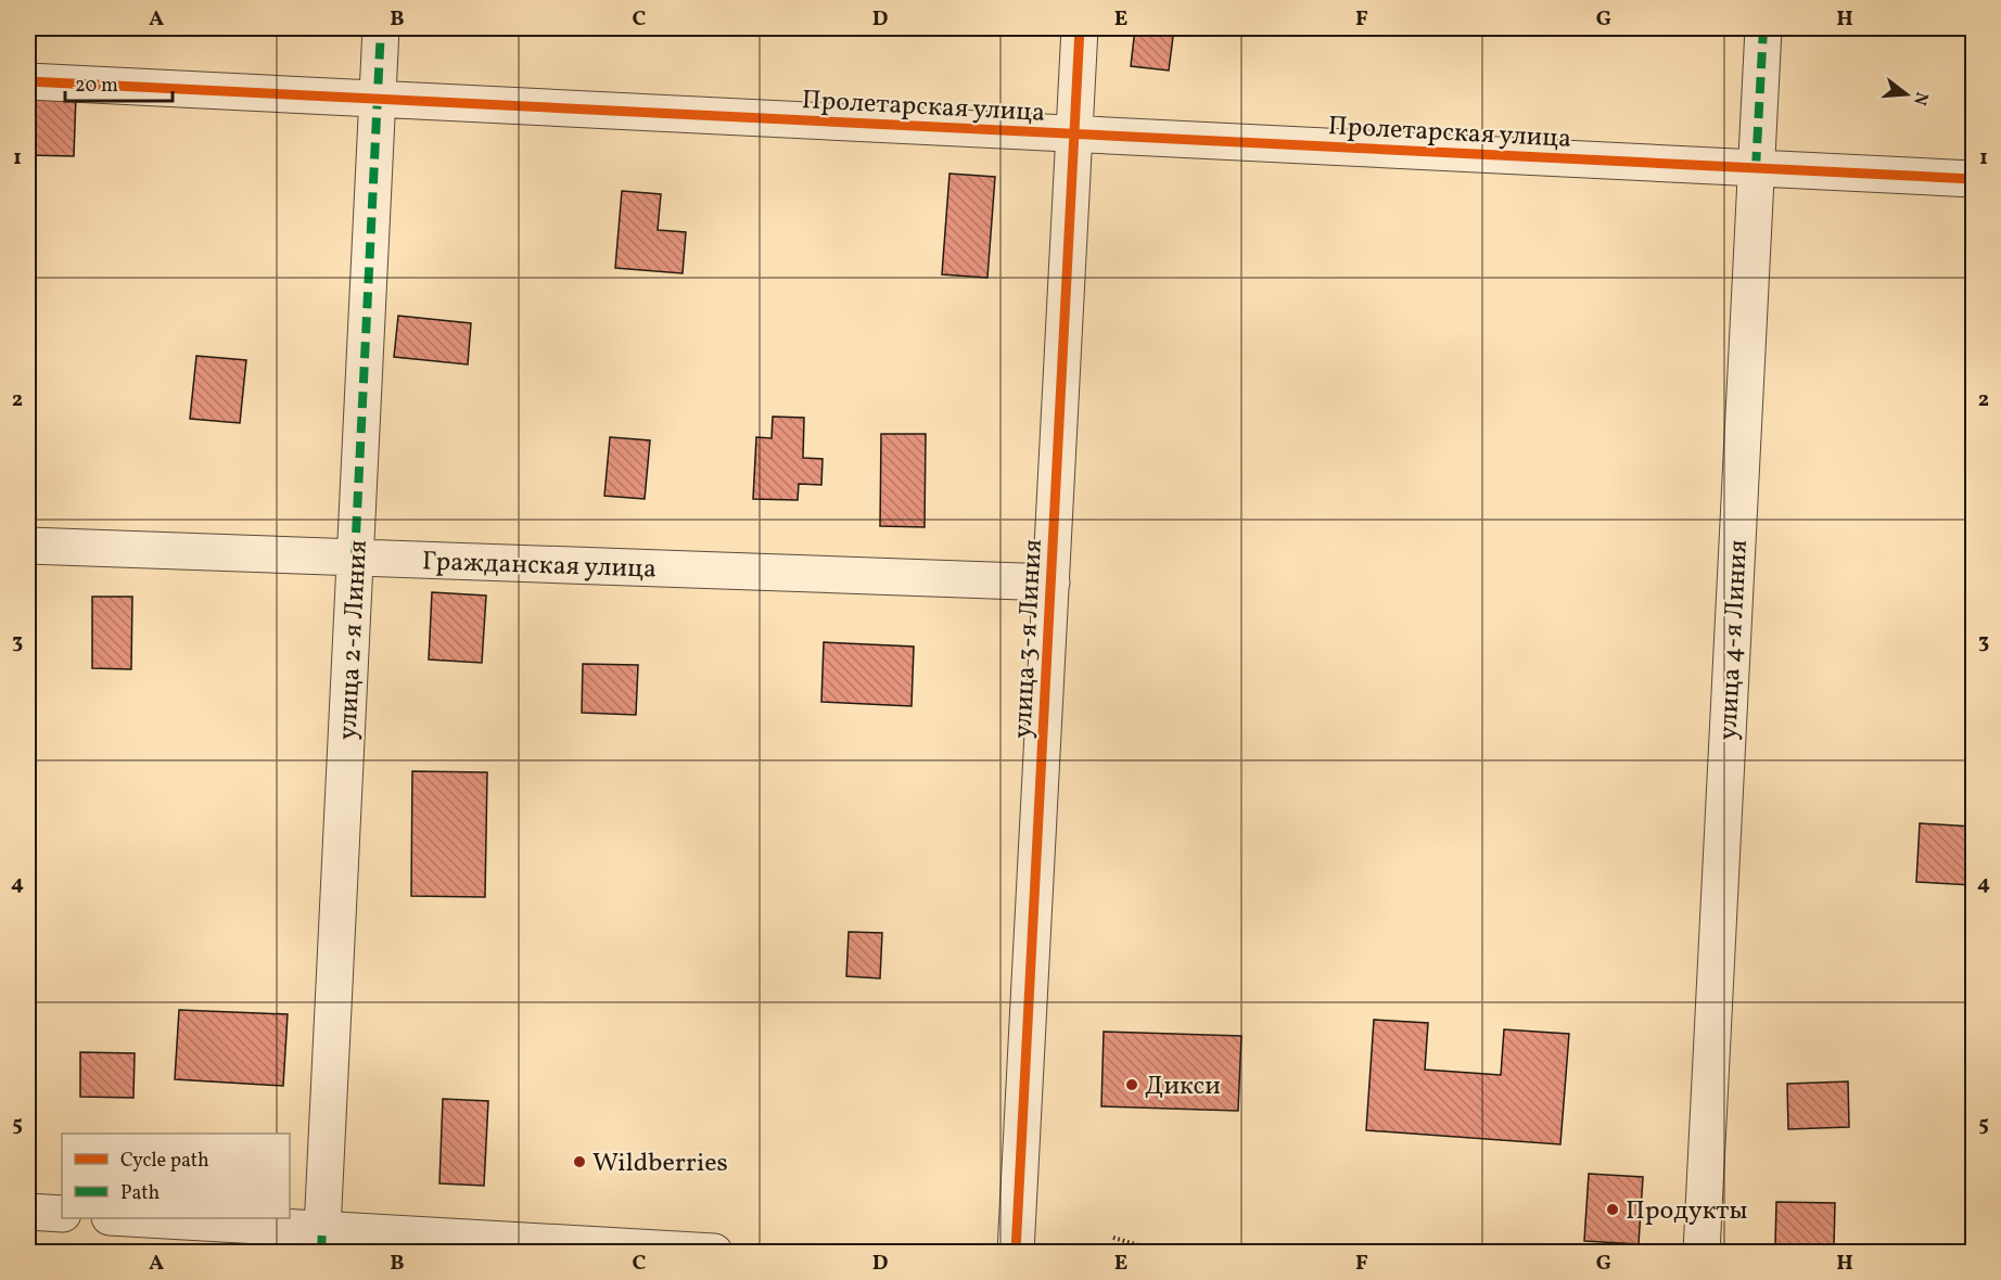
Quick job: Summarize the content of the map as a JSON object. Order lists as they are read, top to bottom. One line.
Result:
{"streets":{"street":["Пролетарская улица","Гражданская улица","улица 3-я Линия","улица 2-я Линия","улица 4-я Линия"]},"crossings":[["Пролетарская улица","улица 3-я Линия"],["Пролетарская улица","улица 2-я Линия"],["Пролетарская улица","улица 4-я Линия"],["Гражданская улица","улица 3-я Линия"],["Гражданская улица","улица 2-я Линия"]],"places":["Дикси","Wildberries","Продукты"],"legend":["Cycle path","Path"],"scale_bar":"20 m","north":"right","grid":{"columns":["A","B","C","D","E","F","G","H"],"rows":["1","2","3","4","5"]}}
